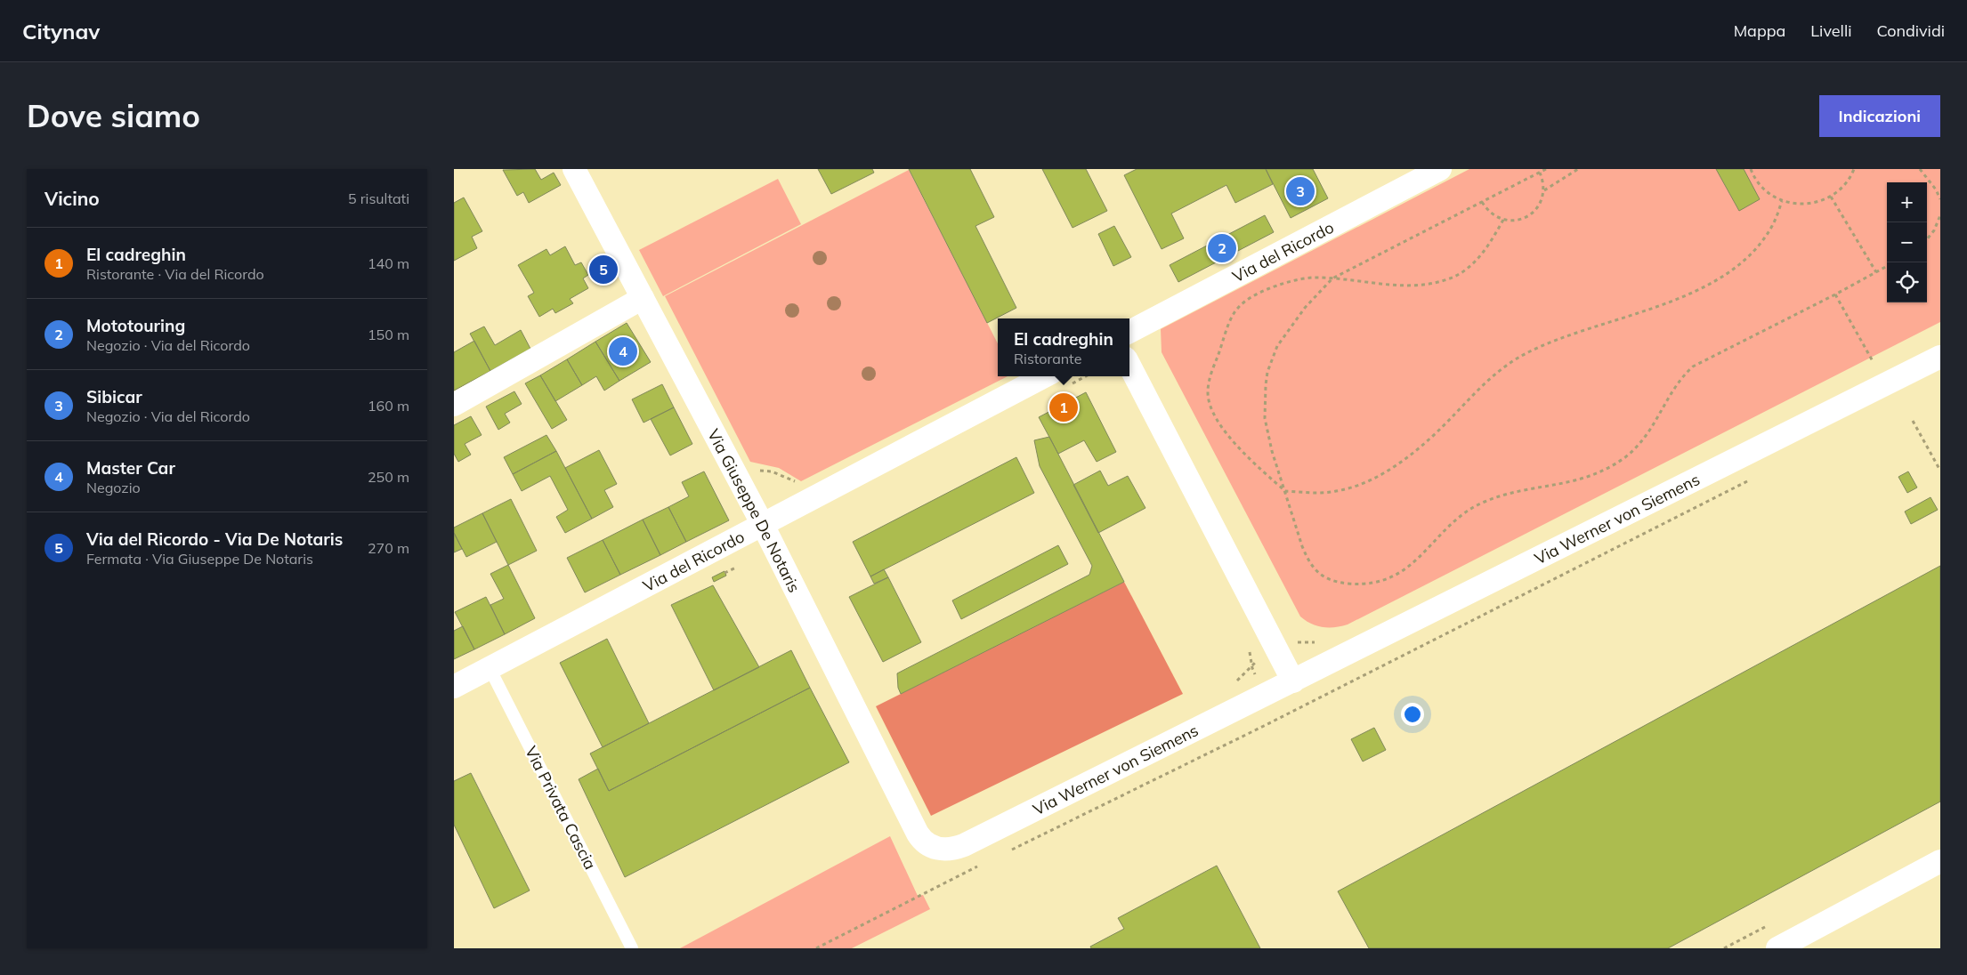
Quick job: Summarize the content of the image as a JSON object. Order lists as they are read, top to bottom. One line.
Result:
{"streets":{"street":["Via del Ricordo","Via Giuseppe De Notaris","Via Werner von Siemens"],"lane":["Via Privata Cascia"]},"crossings":[["Via del Ricordo","Via Giuseppe De Notaris"],["Via del Ricordo","Via Privata Cascia"],["Via Giuseppe De Notaris","Via Werner von Siemens"]],"page":{"header":"Citynav","nav":["Mappa","Livelli","Condividi"],"buttons":"Indicazioni","title":"Dove siamo","heading":["Vicino","5 risultati"],"pins":["3","2","5","4","1"],"map_buttons":["+","−"],"list":[{"mark":"1","name":"El cadreghin","note":"Ristorante · Via del Ricordo","value":"140 m"},{"mark":"2","name":"Mototouring","note":"Negozio · Via del Ricordo","value":"150 m"},{"mark":"3","name":"Sibicar","note":"Negozio · Via del Ricordo","value":"160 m"},{"mark":"4","name":"Master Car","note":"Negozio","value":"250 m"},{"mark":"5","name":"Via del Ricordo - Via De Notaris","note":"Fermata · Via Giuseppe De Notaris","value":"270 m"}],"popup":["El cadreghin","Ristorante"]}}
